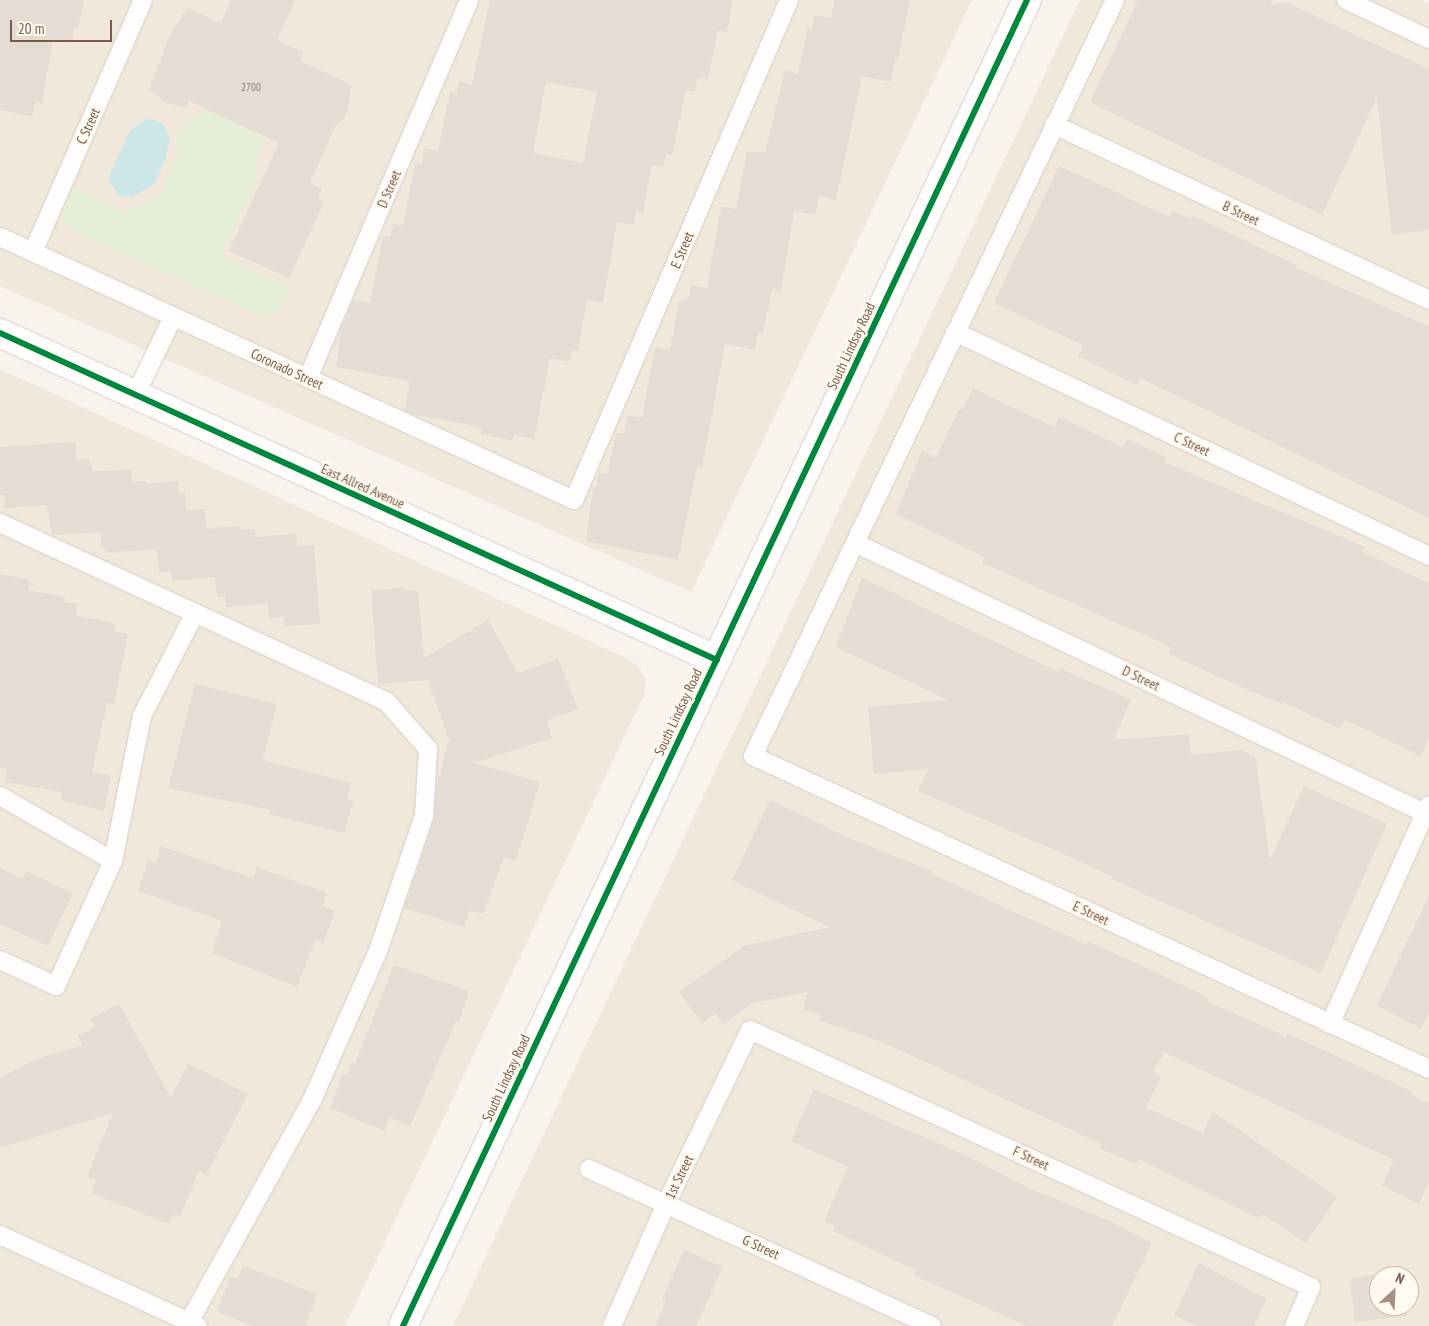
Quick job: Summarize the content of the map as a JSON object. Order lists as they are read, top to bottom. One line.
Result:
{"streets":{"main road":["South Lindsay Road","East Allred Avenue"],"lane":["C Street","D Street","B Street","E Street","Coronado Street","F Street","1st Street","G Street"]},"crossings":[["C Street","Coronado Street"],["D Street","E Street"],["D Street","Coronado Street"],["E Street","Coronado Street"],["South Lindsay Road","East Allred Avenue"],["F Street","1st Street"],["1st Street","G Street"]],"house_numbers":["2700"],"scale_bar":"20 m","north":"top right"}
